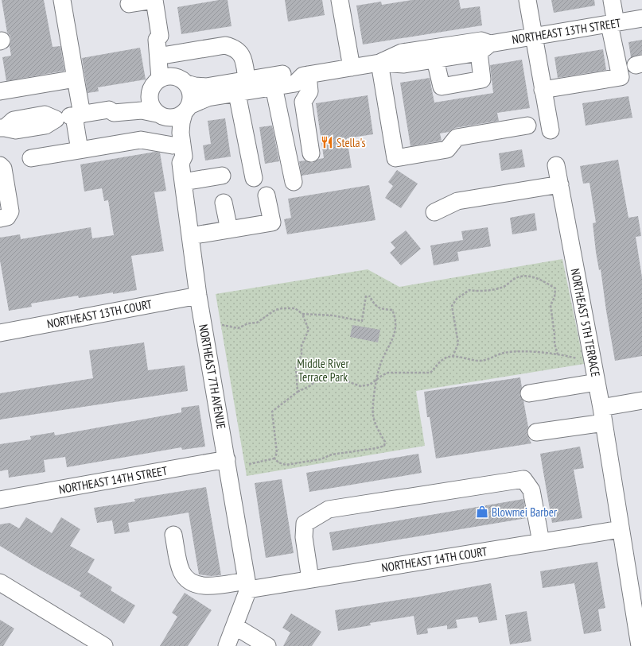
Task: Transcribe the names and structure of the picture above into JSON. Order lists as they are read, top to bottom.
{
  "streets": {
    "street": [
      "NORTHEAST 13TH STREET",
      "NORTHEAST 13TH COURT",
      "NORTHEAST 5TH TERRACE",
      "NORTHEAST 7TH AVENUE",
      "NORTHEAST 14TH STREET",
      "NORTHEAST 14TH COURT"
    ]
  },
  "crossings": [
    ["NORTHEAST 13TH STREET", "NORTHEAST 7TH AVENUE"],
    ["NORTHEAST 13TH COURT", "NORTHEAST 7TH AVENUE"],
    ["NORTHEAST 5TH TERRACE", "NORTHEAST 14TH COURT"],
    ["NORTHEAST 7TH AVENUE", "NORTHEAST 14TH STREET"],
    ["NORTHEAST 7TH AVENUE", "NORTHEAST 14TH COURT"]
  ],
  "parks": ["Middle River Terrace Park"],
  "places": {
    "restaurant": ["Stella's"],
    "shop": ["Blowmei Barber"]
  }
}
